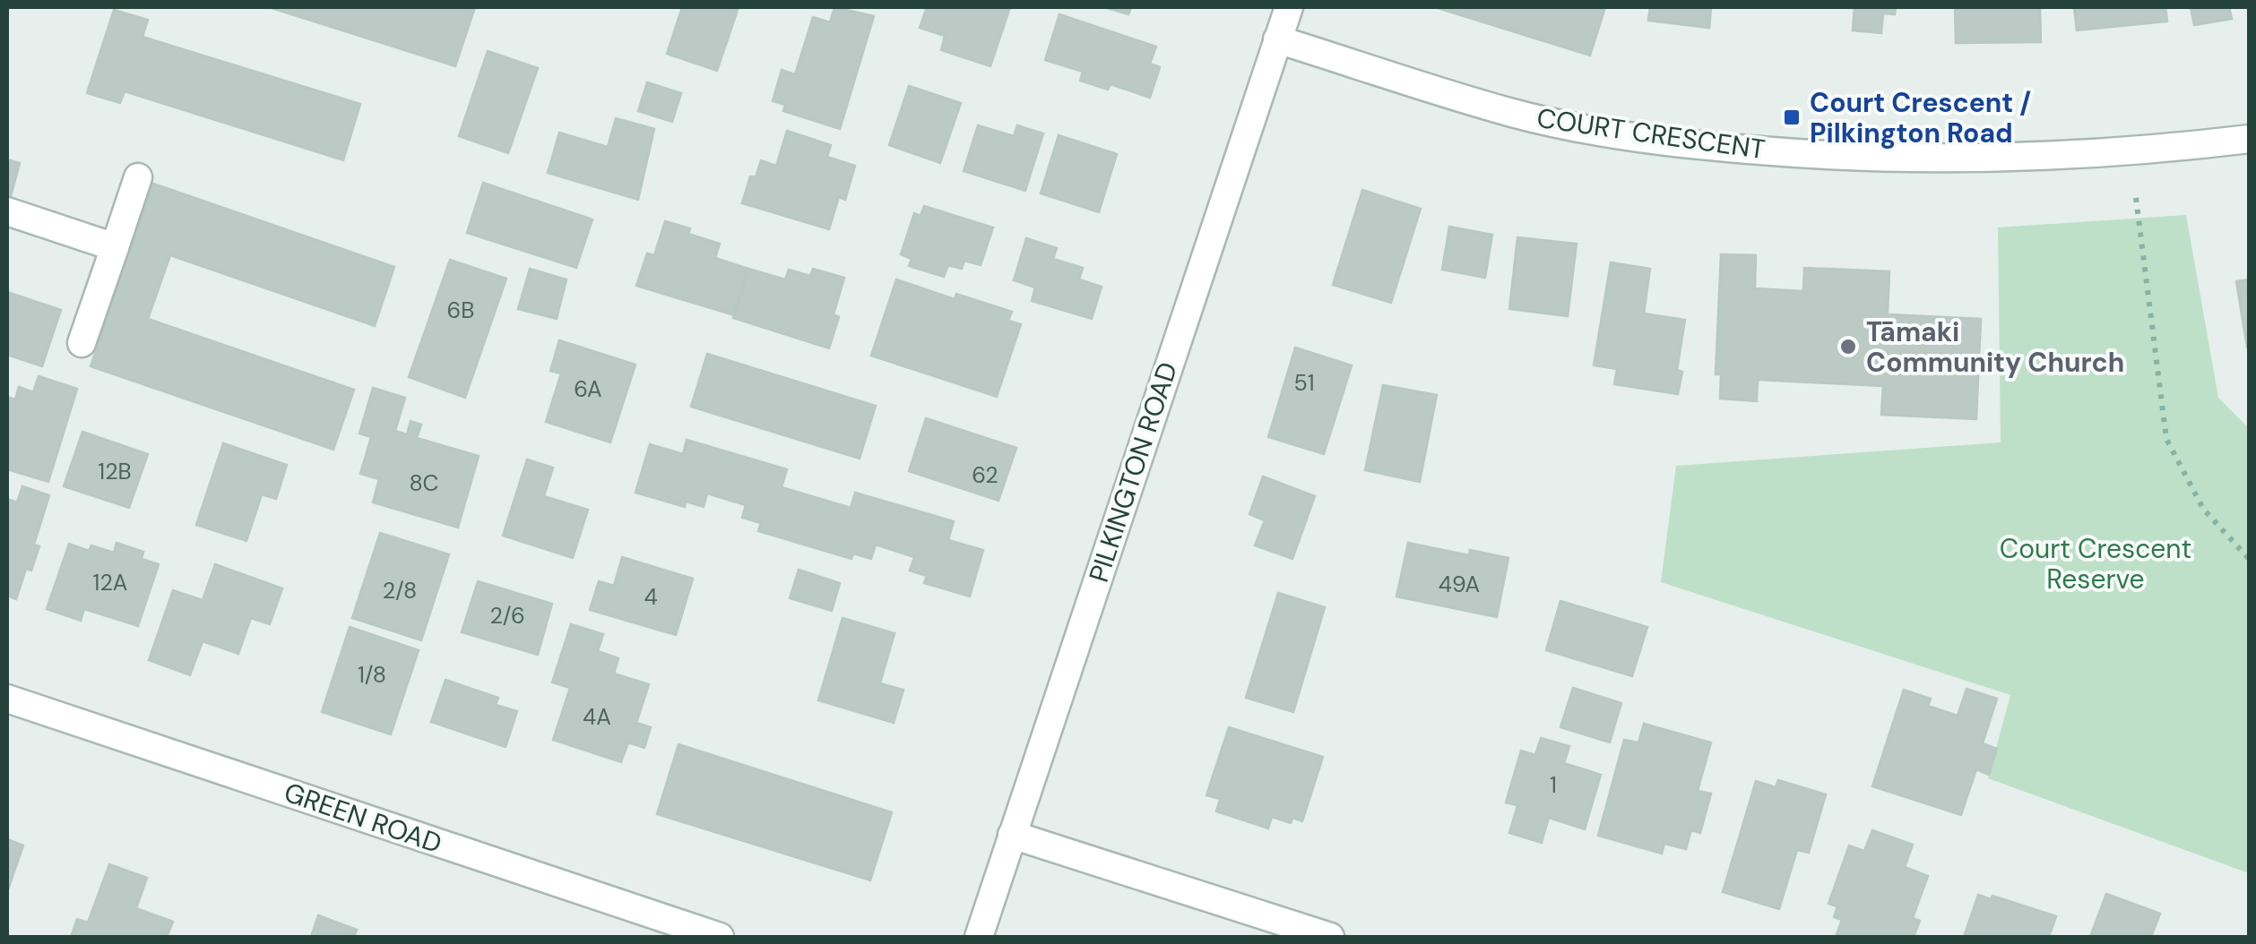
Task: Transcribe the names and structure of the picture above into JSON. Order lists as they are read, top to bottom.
{
  "streets": {
    "street": ["COURT CRESCENT", "PILKINGTON ROAD", "GREEN ROAD"]
  },
  "crossings": [
    ["COURT CRESCENT", "PILKINGTON ROAD"]
  ],
  "parks": ["Court Crescent Reserve"],
  "places": {
    "transit": ["Court Crescent / Pilkington Road"],
    "other": ["Tāmaki Community Church"]
  },
  "house_numbers": [
    "6B",
    "51",
    "6A",
    "12B",
    "62",
    "8C",
    "12A",
    "49A",
    "2/8",
    "4",
    "2/6",
    "1/8",
    "4A",
    "1"
  ]
}
